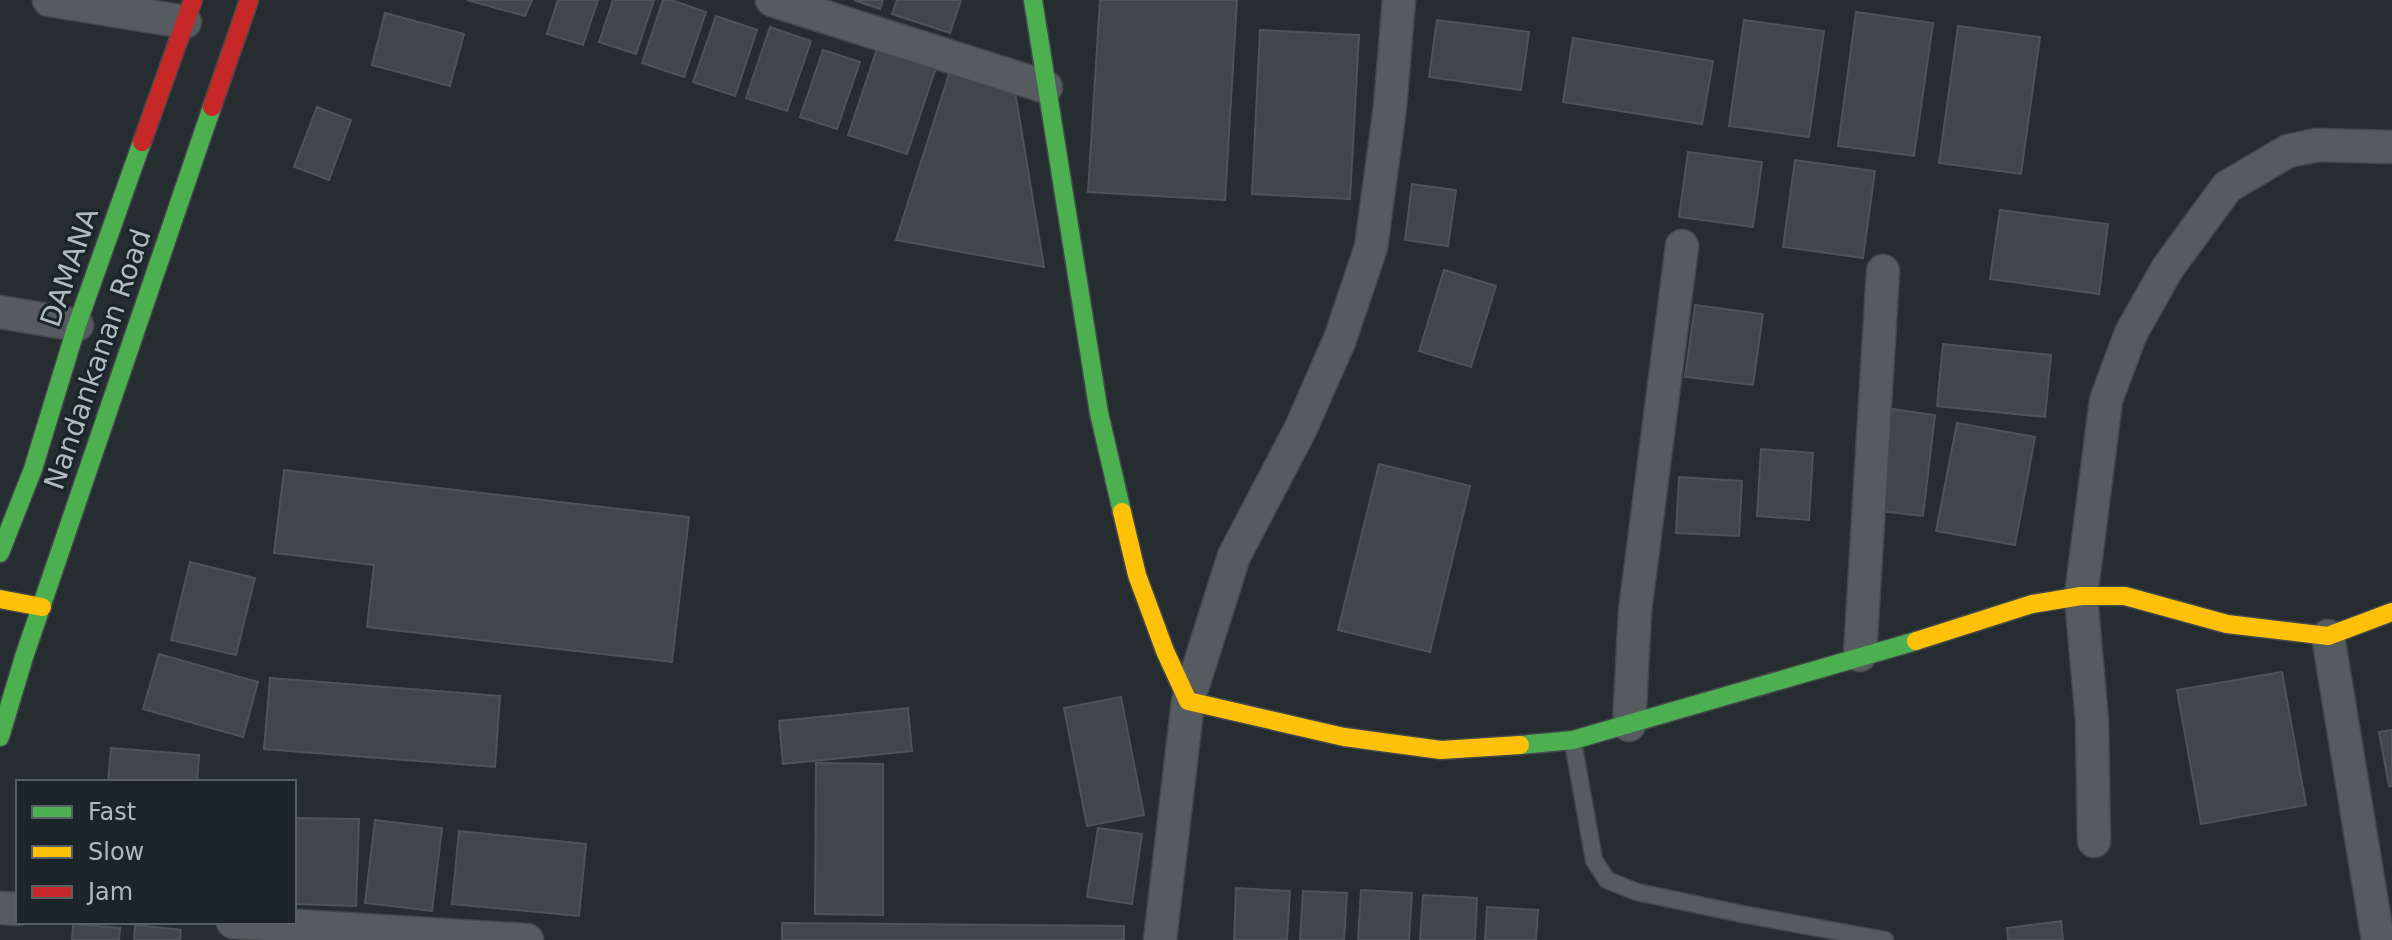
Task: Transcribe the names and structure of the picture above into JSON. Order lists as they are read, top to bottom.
{
  "streets": {
    "street": ["DAMANA", "Nandankanan Road"]
  },
  "legend": ["Fast", "Slow", "Jam"]
}
